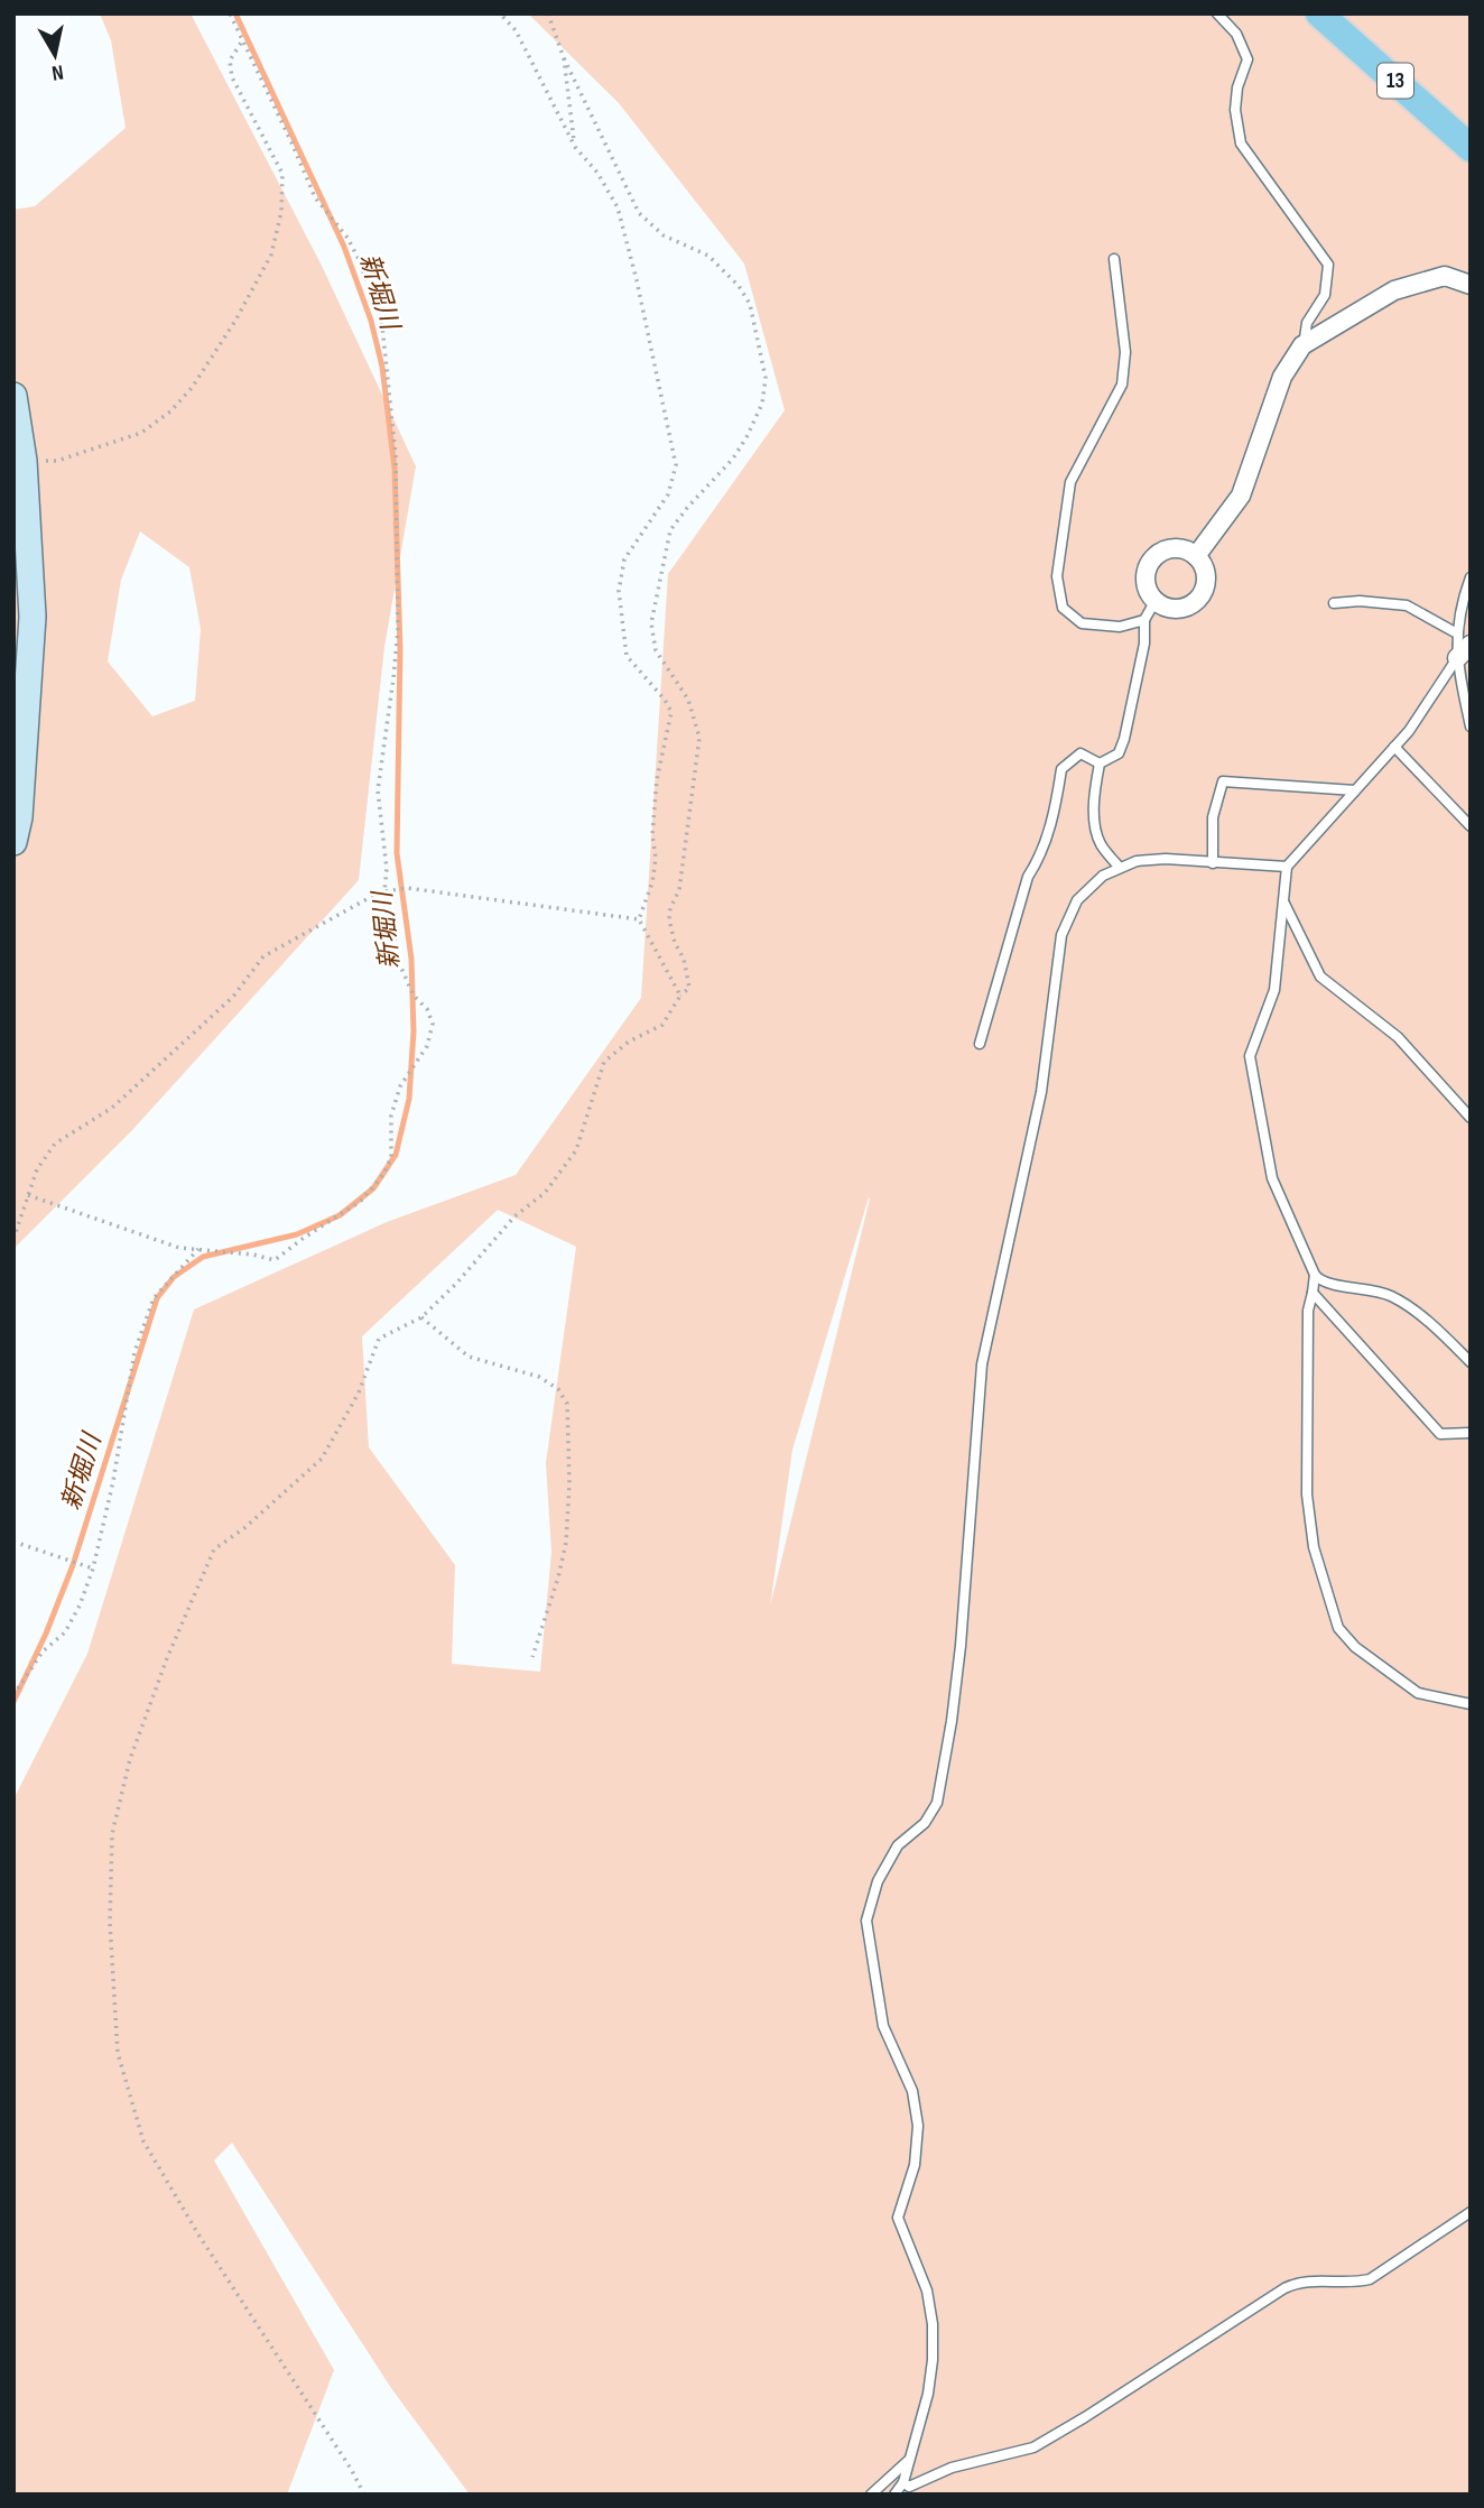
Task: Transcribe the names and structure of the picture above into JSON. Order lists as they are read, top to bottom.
{
  "streets": {
    "main road": ["13"]
  },
  "water": ["新堀川"],
  "north": "bottom"
}
